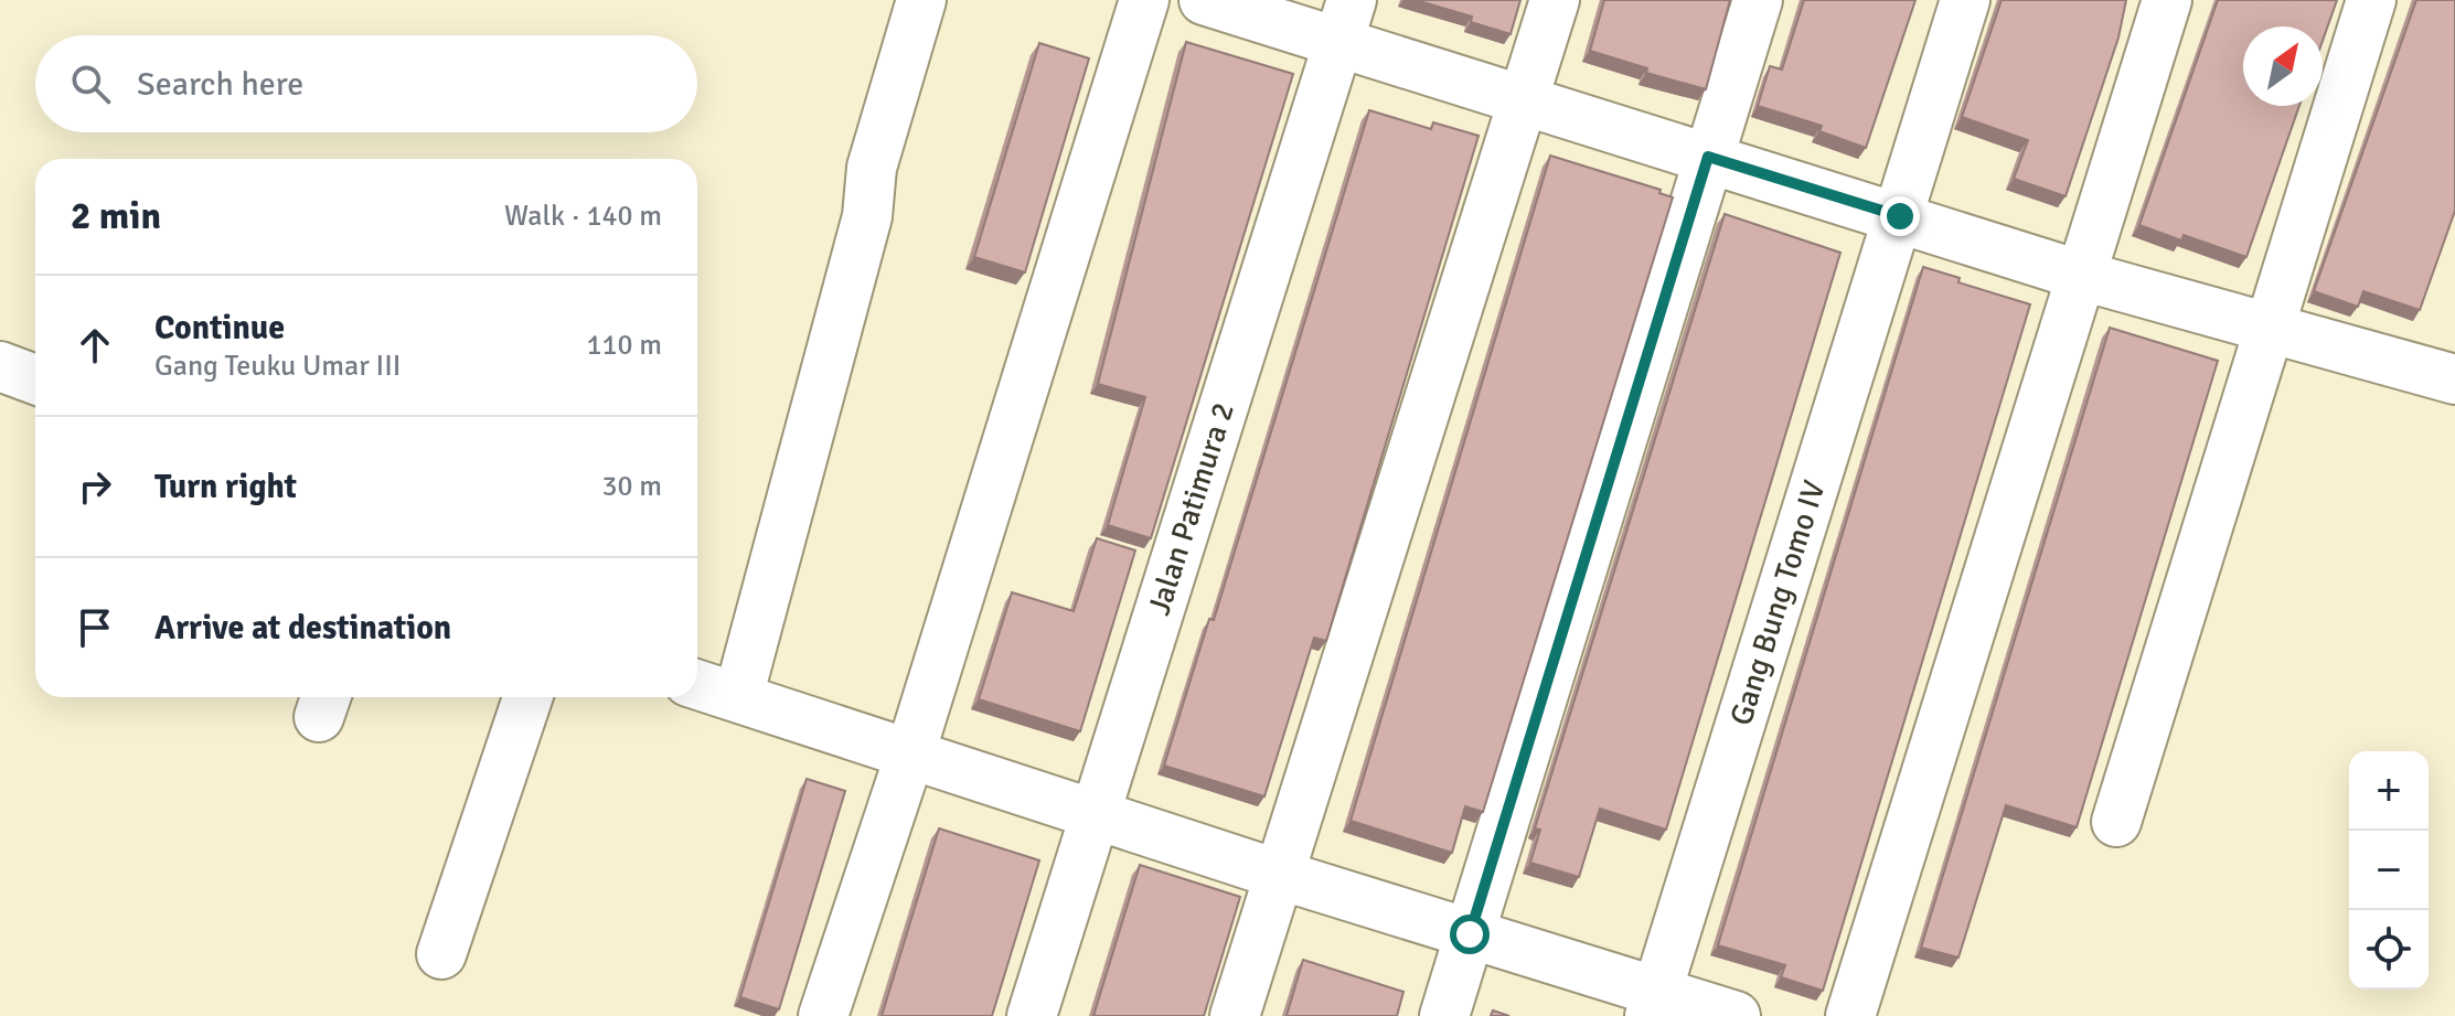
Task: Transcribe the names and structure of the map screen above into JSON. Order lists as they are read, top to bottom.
{
  "streets": {
    "street": ["Jalan Patimura 2", "Gang Bung Tomo IV"]
  },
  "north": "top right",
  "page": {
    "search": "Search here",
    "heading": ["2 min", "Walk · 140 m"],
    "list": [
      ["Continue", "Gang Teuku Umar III", "110 m"],
      ["Turn right", "30 m"],
      "Arrive at destination"
    ],
    "map_buttons": ["+", "−"]
  }
}
